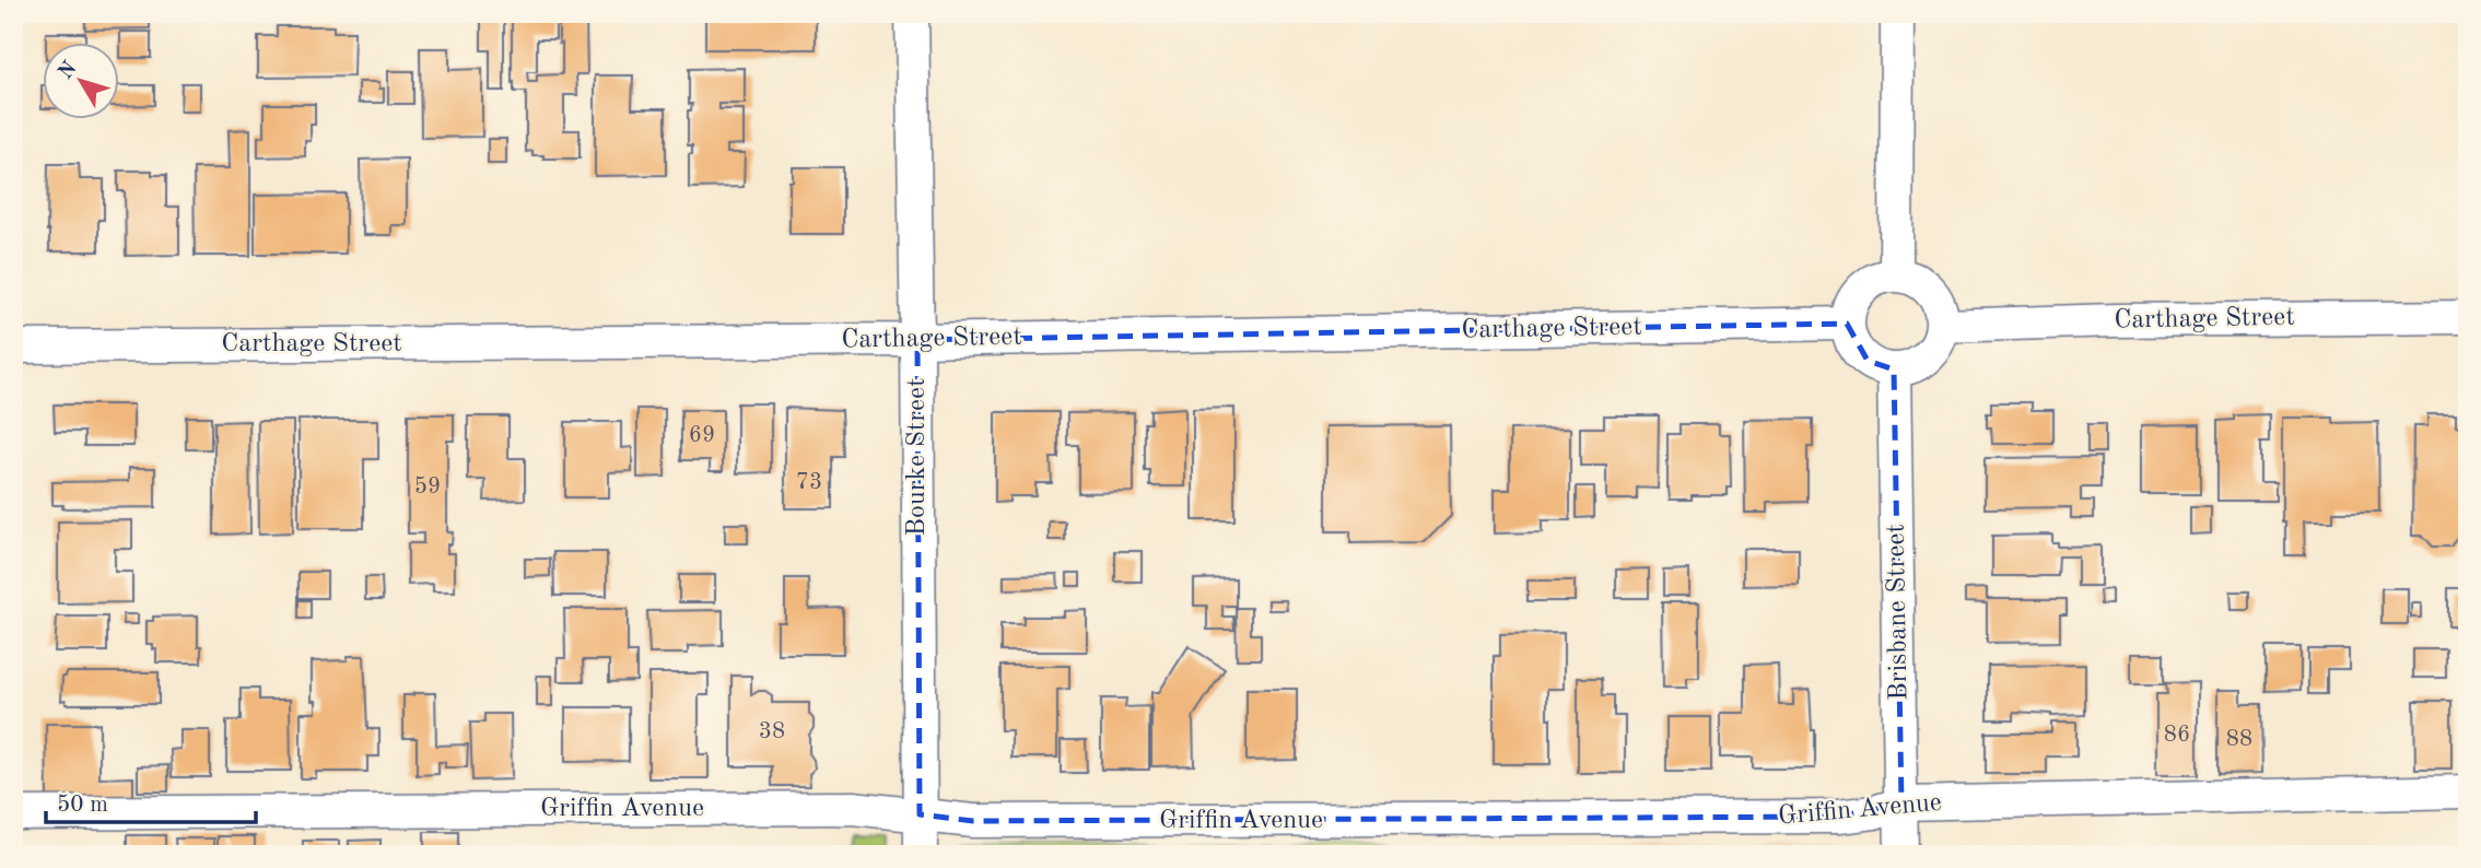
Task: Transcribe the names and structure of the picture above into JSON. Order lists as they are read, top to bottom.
{
  "streets": {
    "street": [
      "Carthage Street",
      "Bourke Street",
      "Brisbane Street",
      "Griffin Avenue"
    ]
  },
  "crossings": [
    ["Carthage Street", "Bourke Street"],
    ["Carthage Street", "Brisbane Street"],
    ["Bourke Street", "Griffin Avenue"],
    ["Brisbane Street", "Griffin Avenue"]
  ],
  "house_numbers": [
    "69",
    "73",
    "59",
    "38",
    "86",
    "88"
  ],
  "scale_bar": "50 m",
  "north": "top left"
}
